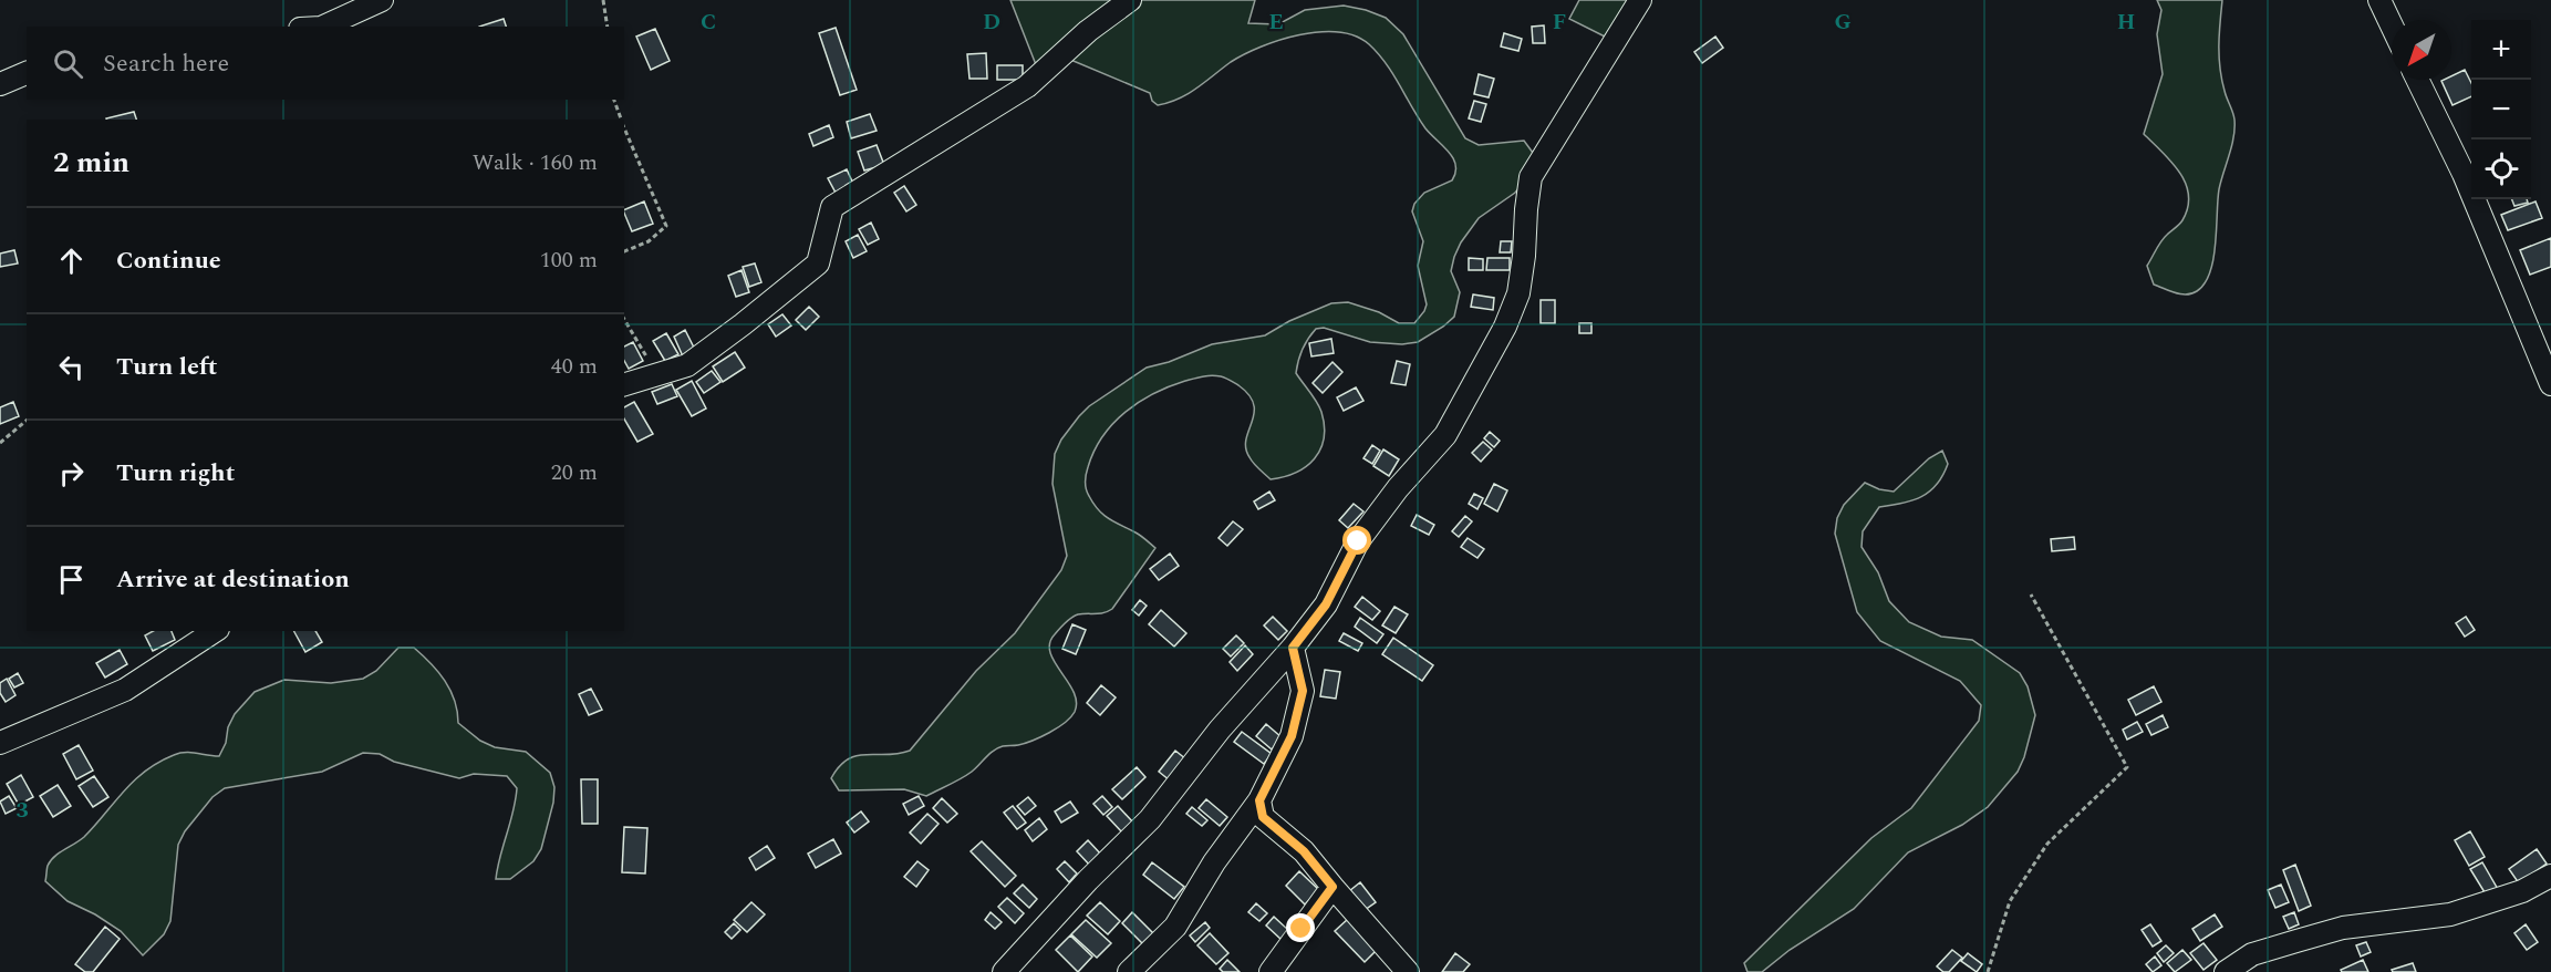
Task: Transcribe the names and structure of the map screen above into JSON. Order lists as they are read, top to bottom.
{
  "north": "bottom left",
  "page": {
    "map_buttons": ["+", "−"],
    "search": "Search here",
    "heading": ["2 min", "Walk · 160 m"],
    "list": [
      ["Continue", "100 m"],
      ["Turn left", "40 m"],
      ["Turn right", "20 m"],
      "Arrive at destination"
    ]
  },
  "grid": {
    "columns": [
      "C",
      "D",
      "E",
      "F",
      "G",
      "H"
    ],
    "rows": ["3"]
  }
}
